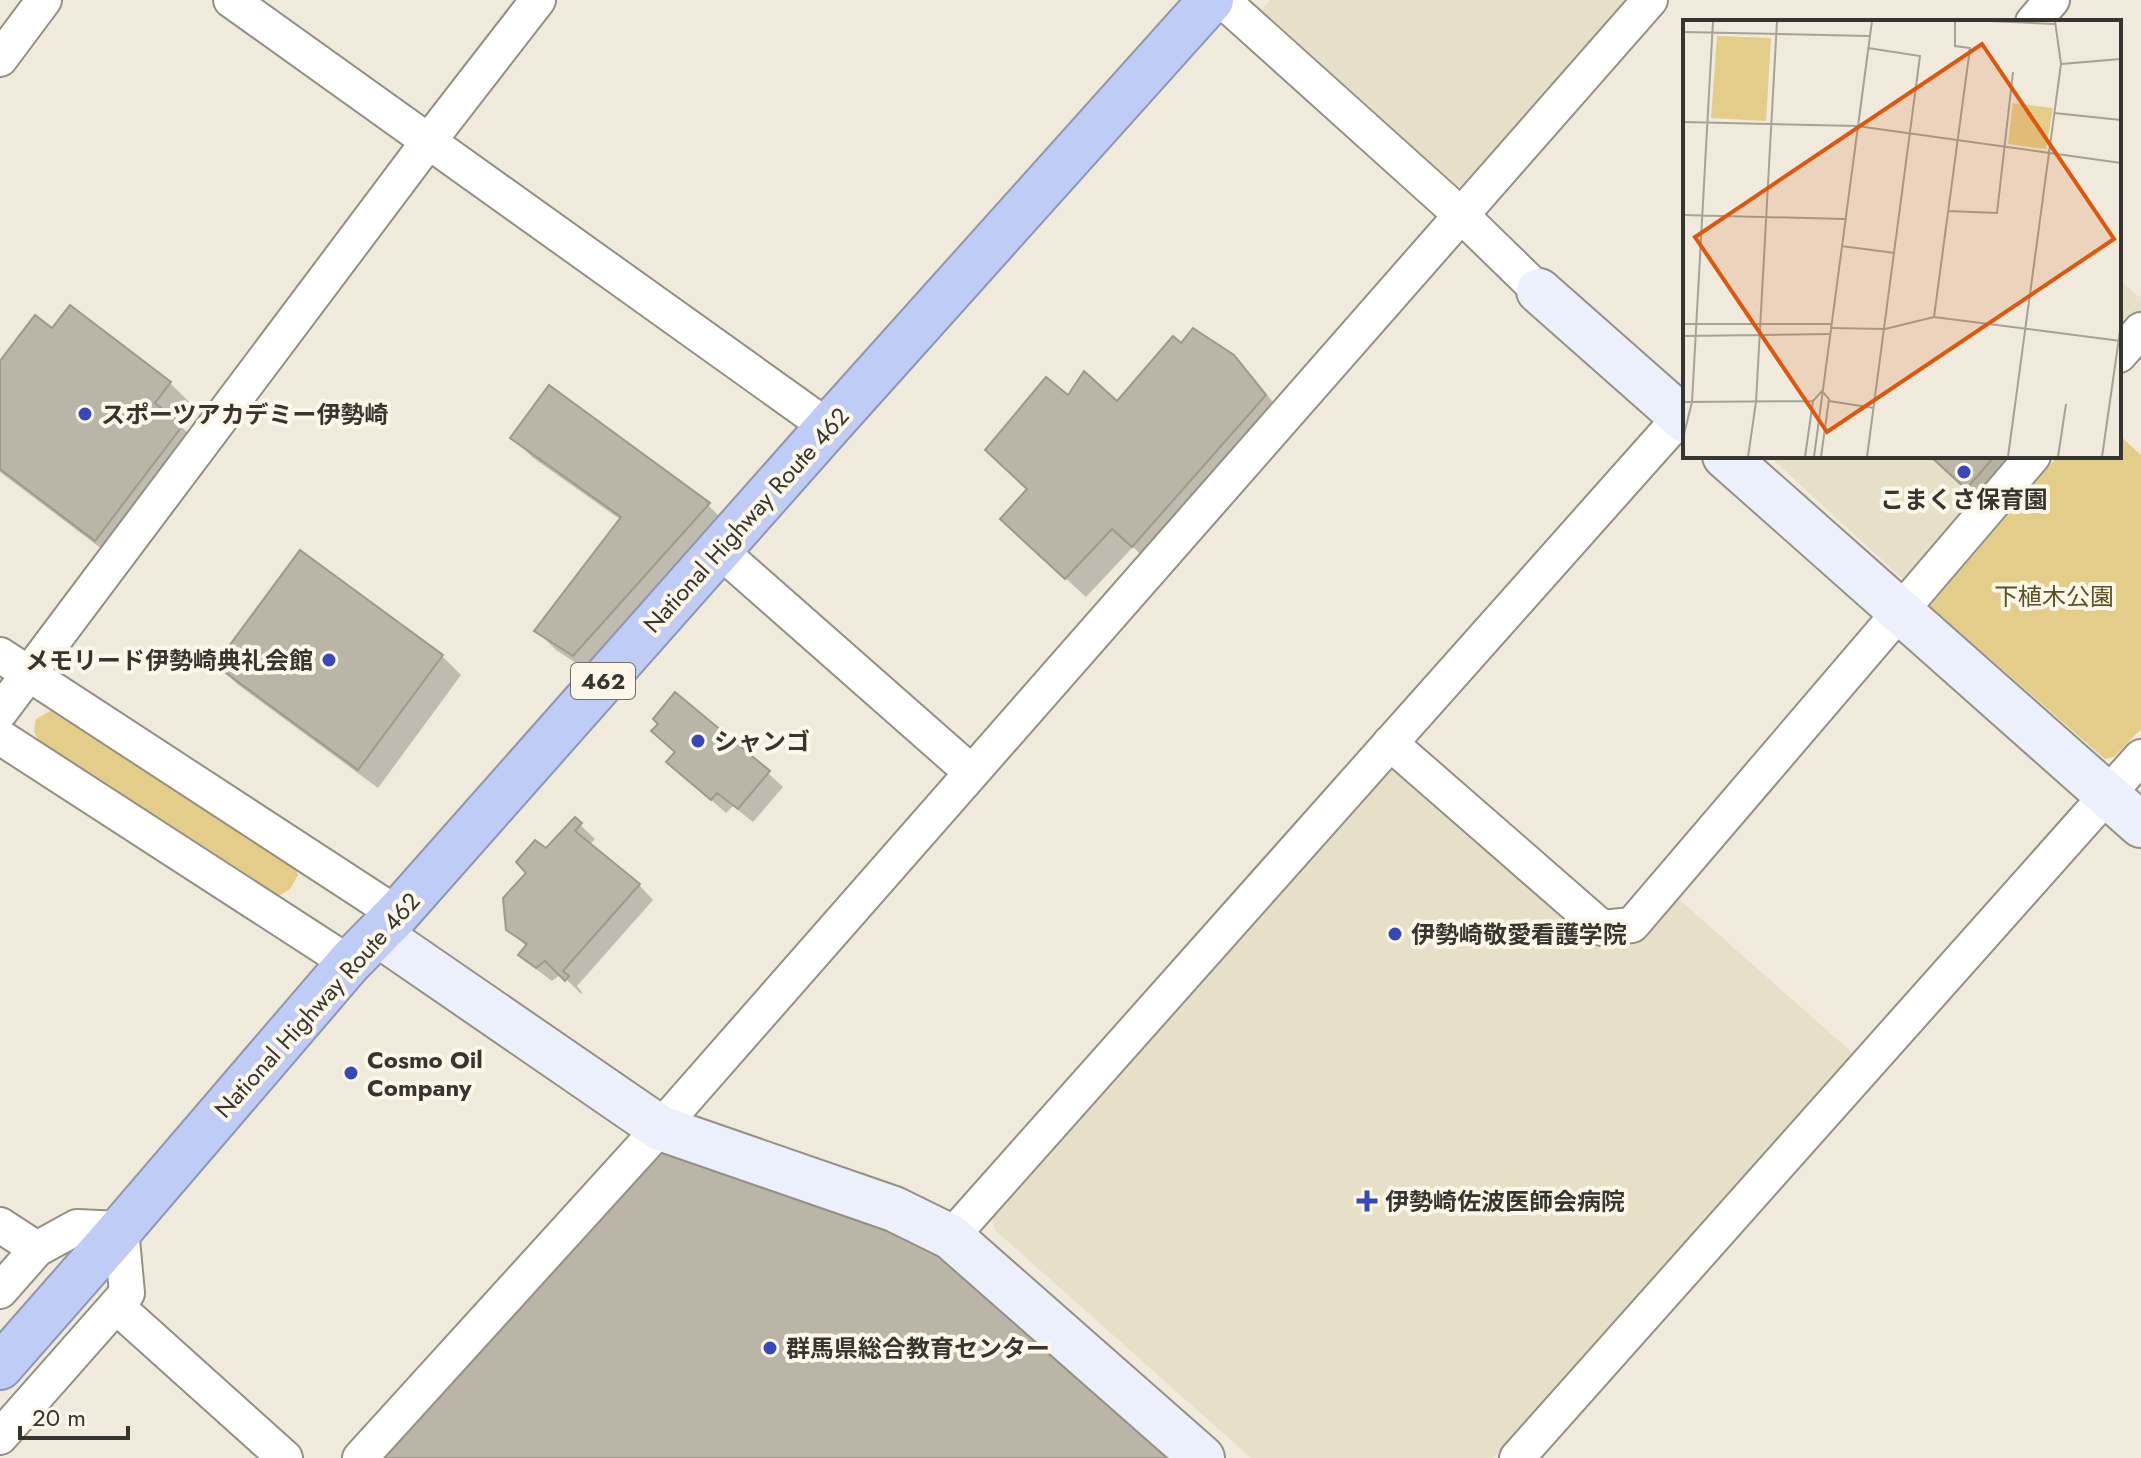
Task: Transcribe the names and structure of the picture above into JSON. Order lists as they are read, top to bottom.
{
  "streets": {
    "highway": ["National Highway Route 462", "462"]
  },
  "parks": ["下植木公園"],
  "places": {
    "other": [
      "スポーツアカデミー伊勢崎",
      "こまくさ保育園",
      "メモリード伊勢崎典礼会館",
      "シャンゴ",
      "伊勢崎敬愛看護学院",
      "Cosmo Oil Company",
      "群馬県総合教育センター"
    ],
    "health": ["伊勢崎佐波医師会病院"]
  },
  "scale_bar": "20 m"
}
